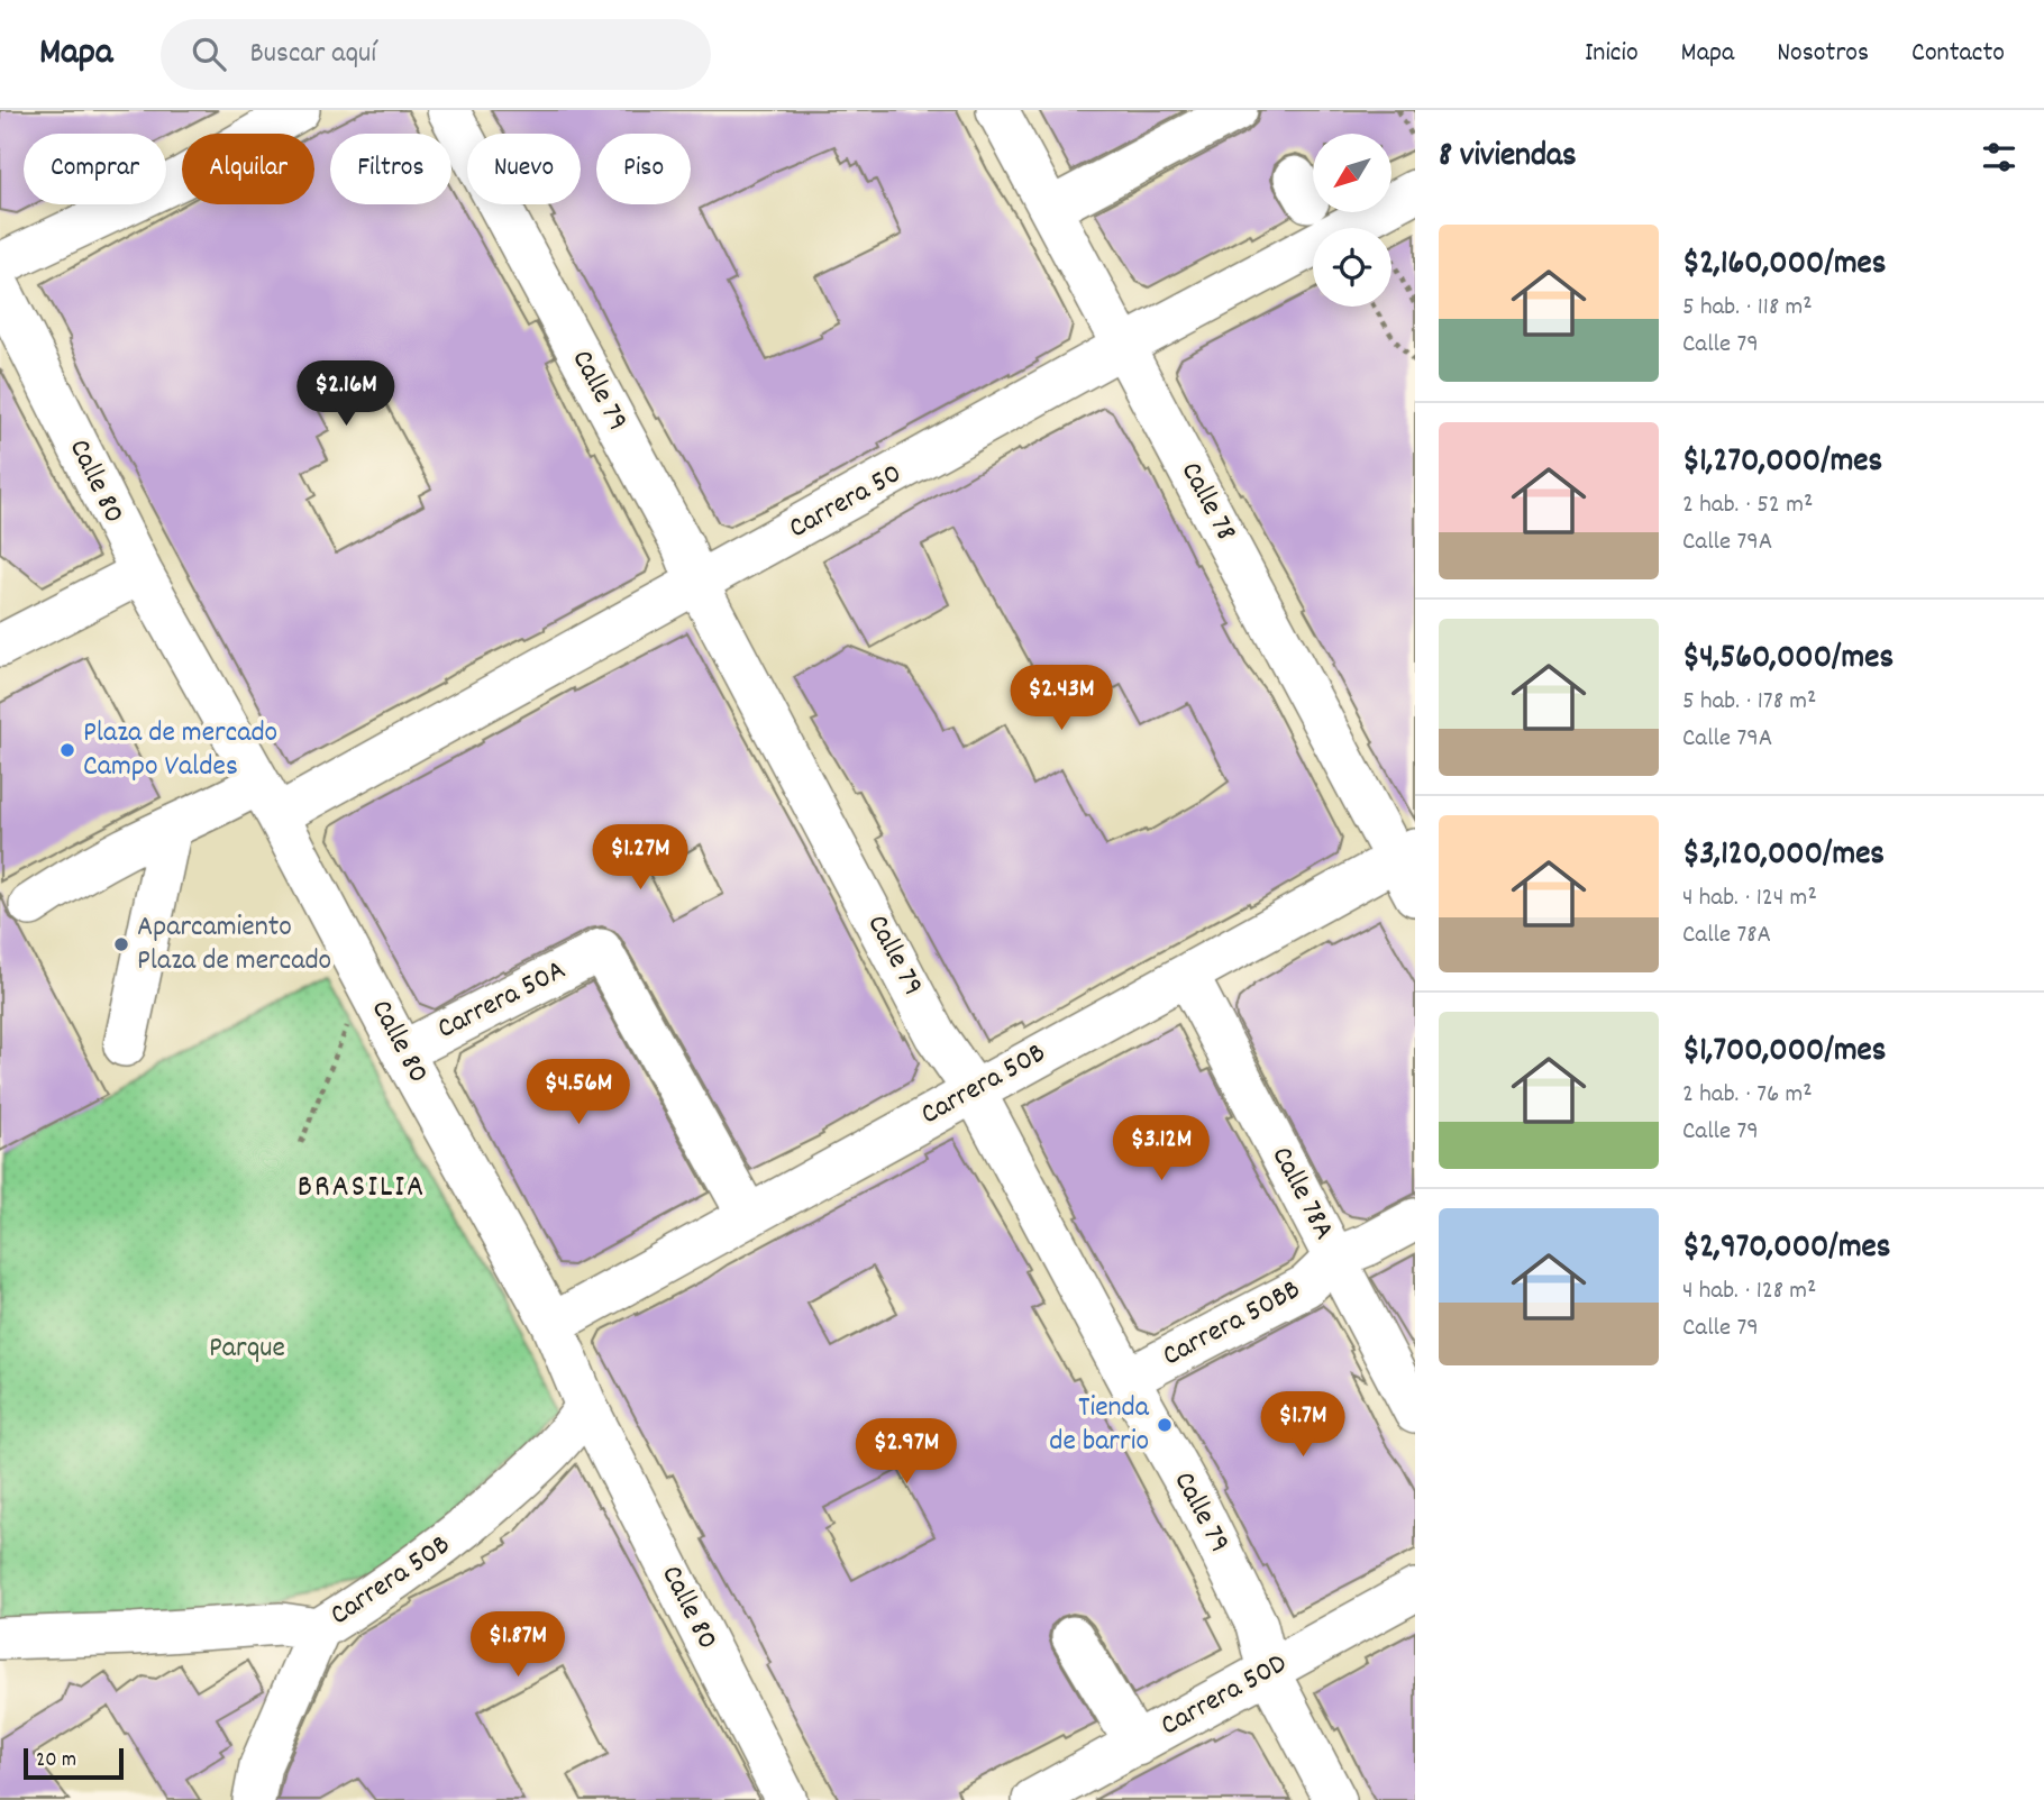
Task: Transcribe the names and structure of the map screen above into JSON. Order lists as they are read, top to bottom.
{
  "streets": {
    "street": [
      "Calle 79",
      "Calle 80",
      "Carrera 50",
      "Calle 78",
      "Carrera 50A",
      "Carrera 50B",
      "Calle 78A",
      "Carrera 50BB",
      "Carrera 50D"
    ]
  },
  "crossings": [
    ["Calle 79", "Carrera 50"],
    ["Calle 79", "Carrera 50B"],
    ["Calle 79", "Carrera 50BB"],
    ["Calle 79", "Carrera 50D"],
    ["Calle 80", "Carrera 50"],
    ["Calle 80", "Carrera 50A"],
    ["Calle 80", "Carrera 50B"],
    ["Carrera 50", "Calle 78"],
    ["Calle 78", "Carrera 50B"],
    ["Carrera 50A", "Carrera 50B"],
    ["Carrera 50B", "Calle 78A"],
    ["Calle 78A", "Carrera 50BB"]
  ],
  "districts": ["BRASILIA"],
  "parks": ["Parque"],
  "places": ["Plaza de mercado Campo Valdes", "Aparcamiento Plaza de mercado", "Tienda de barrio"],
  "scale_bar": "20 m",
  "north": "bottom left",
  "page": {
    "header": "Mapa",
    "search": "Buscar aquí",
    "nav": [
      "Inicio",
      "Mapa",
      "Nosotros",
      "Contacto"
    ],
    "heading": "8 viviendas",
    "chip": [
      "Comprar",
      "Alquilar",
      "Filtros",
      "Nuevo",
      "Piso"
    ],
    "list": [
      {
        "name": "$2,160,000/mes",
        "note": "5 hab. · 118 m² · Calle 79"
      },
      {
        "name": "$1,270,000/mes",
        "note": "2 hab. · 52 m² · Calle 79A"
      },
      {
        "name": "$4,560,000/mes",
        "note": "5 hab. · 178 m² · Calle 79A"
      },
      {
        "name": "$3,120,000/mes",
        "note": "4 hab. · 124 m² · Calle 78A"
      },
      {
        "name": "$1,700,000/mes",
        "note": "2 hab. · 76 m² · Calle 79"
      },
      {
        "name": "$2,970,000/mes",
        "note": "4 hab. · 128 m² · Calle 79"
      }
    ],
    "price": [
      "$2.16M",
      "$2.43M",
      "$1.27M",
      "$4.56M",
      "$3.12M",
      "$1.7M",
      "$2.97M",
      "$1.87M"
    ],
    "scale": "20 m"
  }
}
